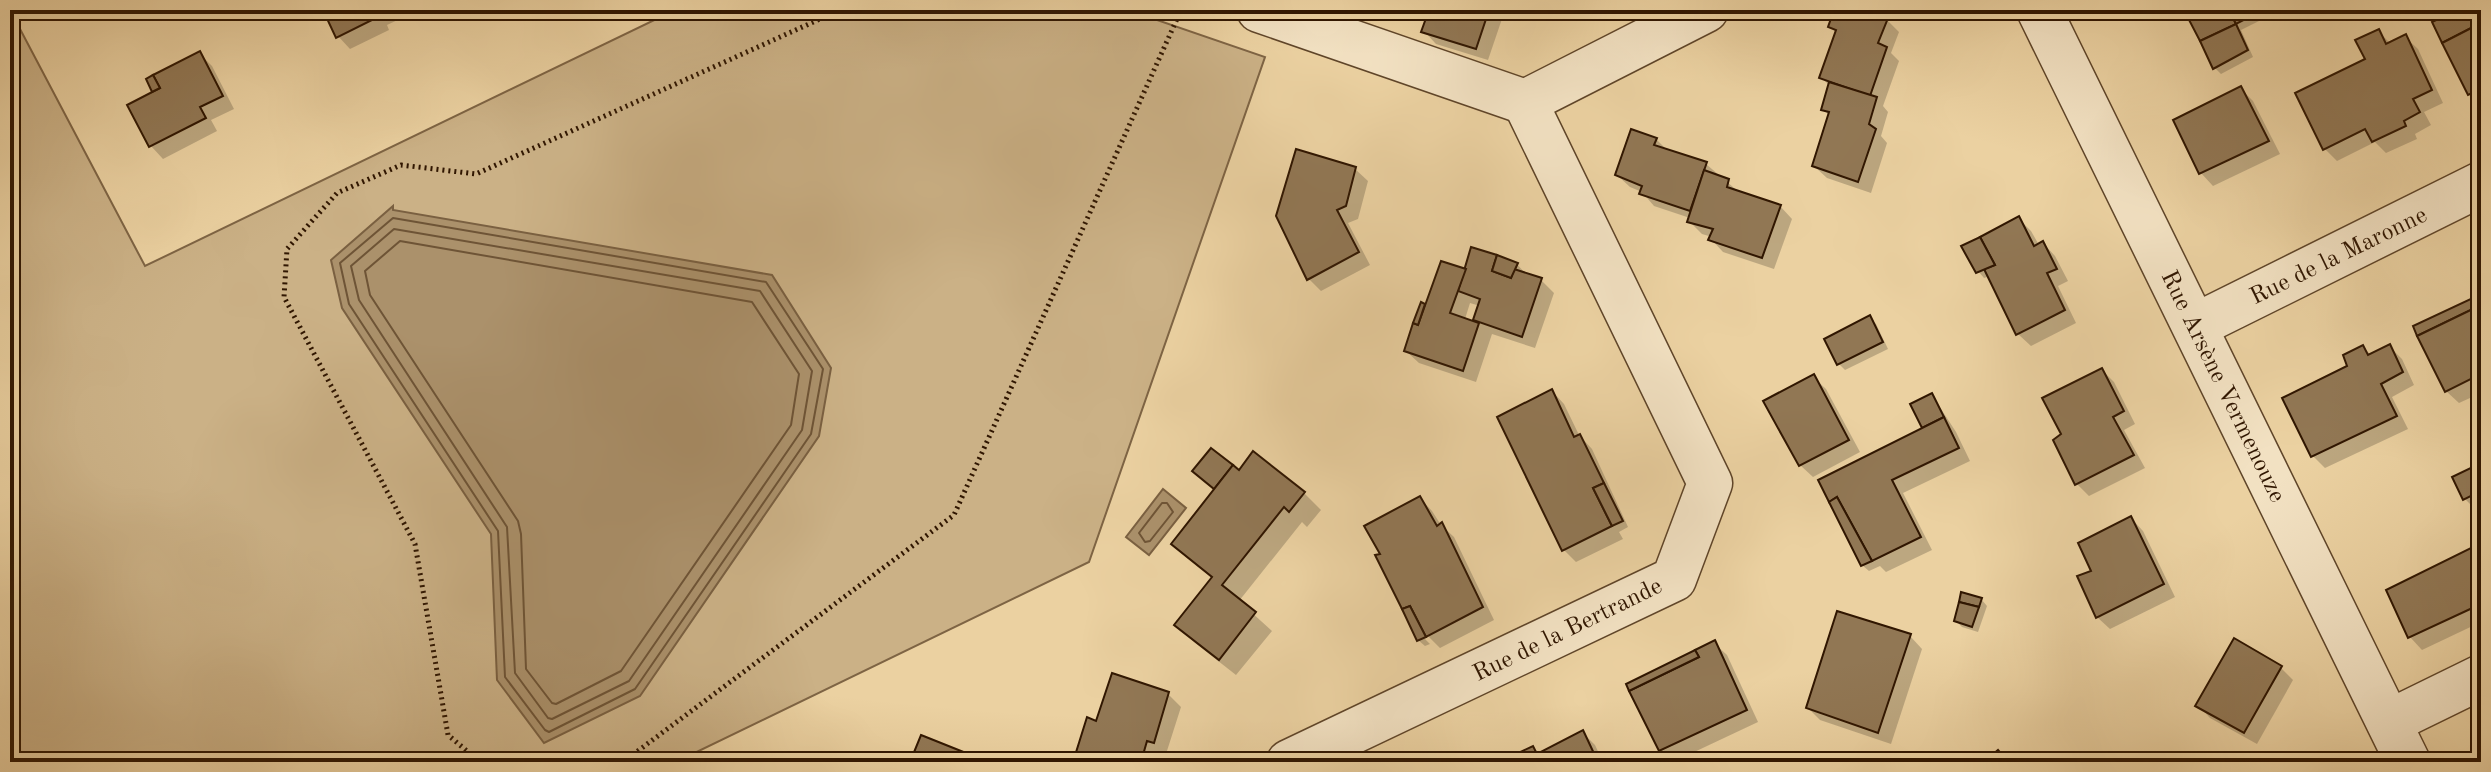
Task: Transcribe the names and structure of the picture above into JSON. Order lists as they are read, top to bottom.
{
  "streets": {
    "street": ["Rue de la Maronne", "Rue Arsène Vermenouze", "Rue de la Bertrande"]
  },
  "crossings": [
    ["Rue de la Maronne", "Rue Arsène Vermenouze"]
  ]
}
